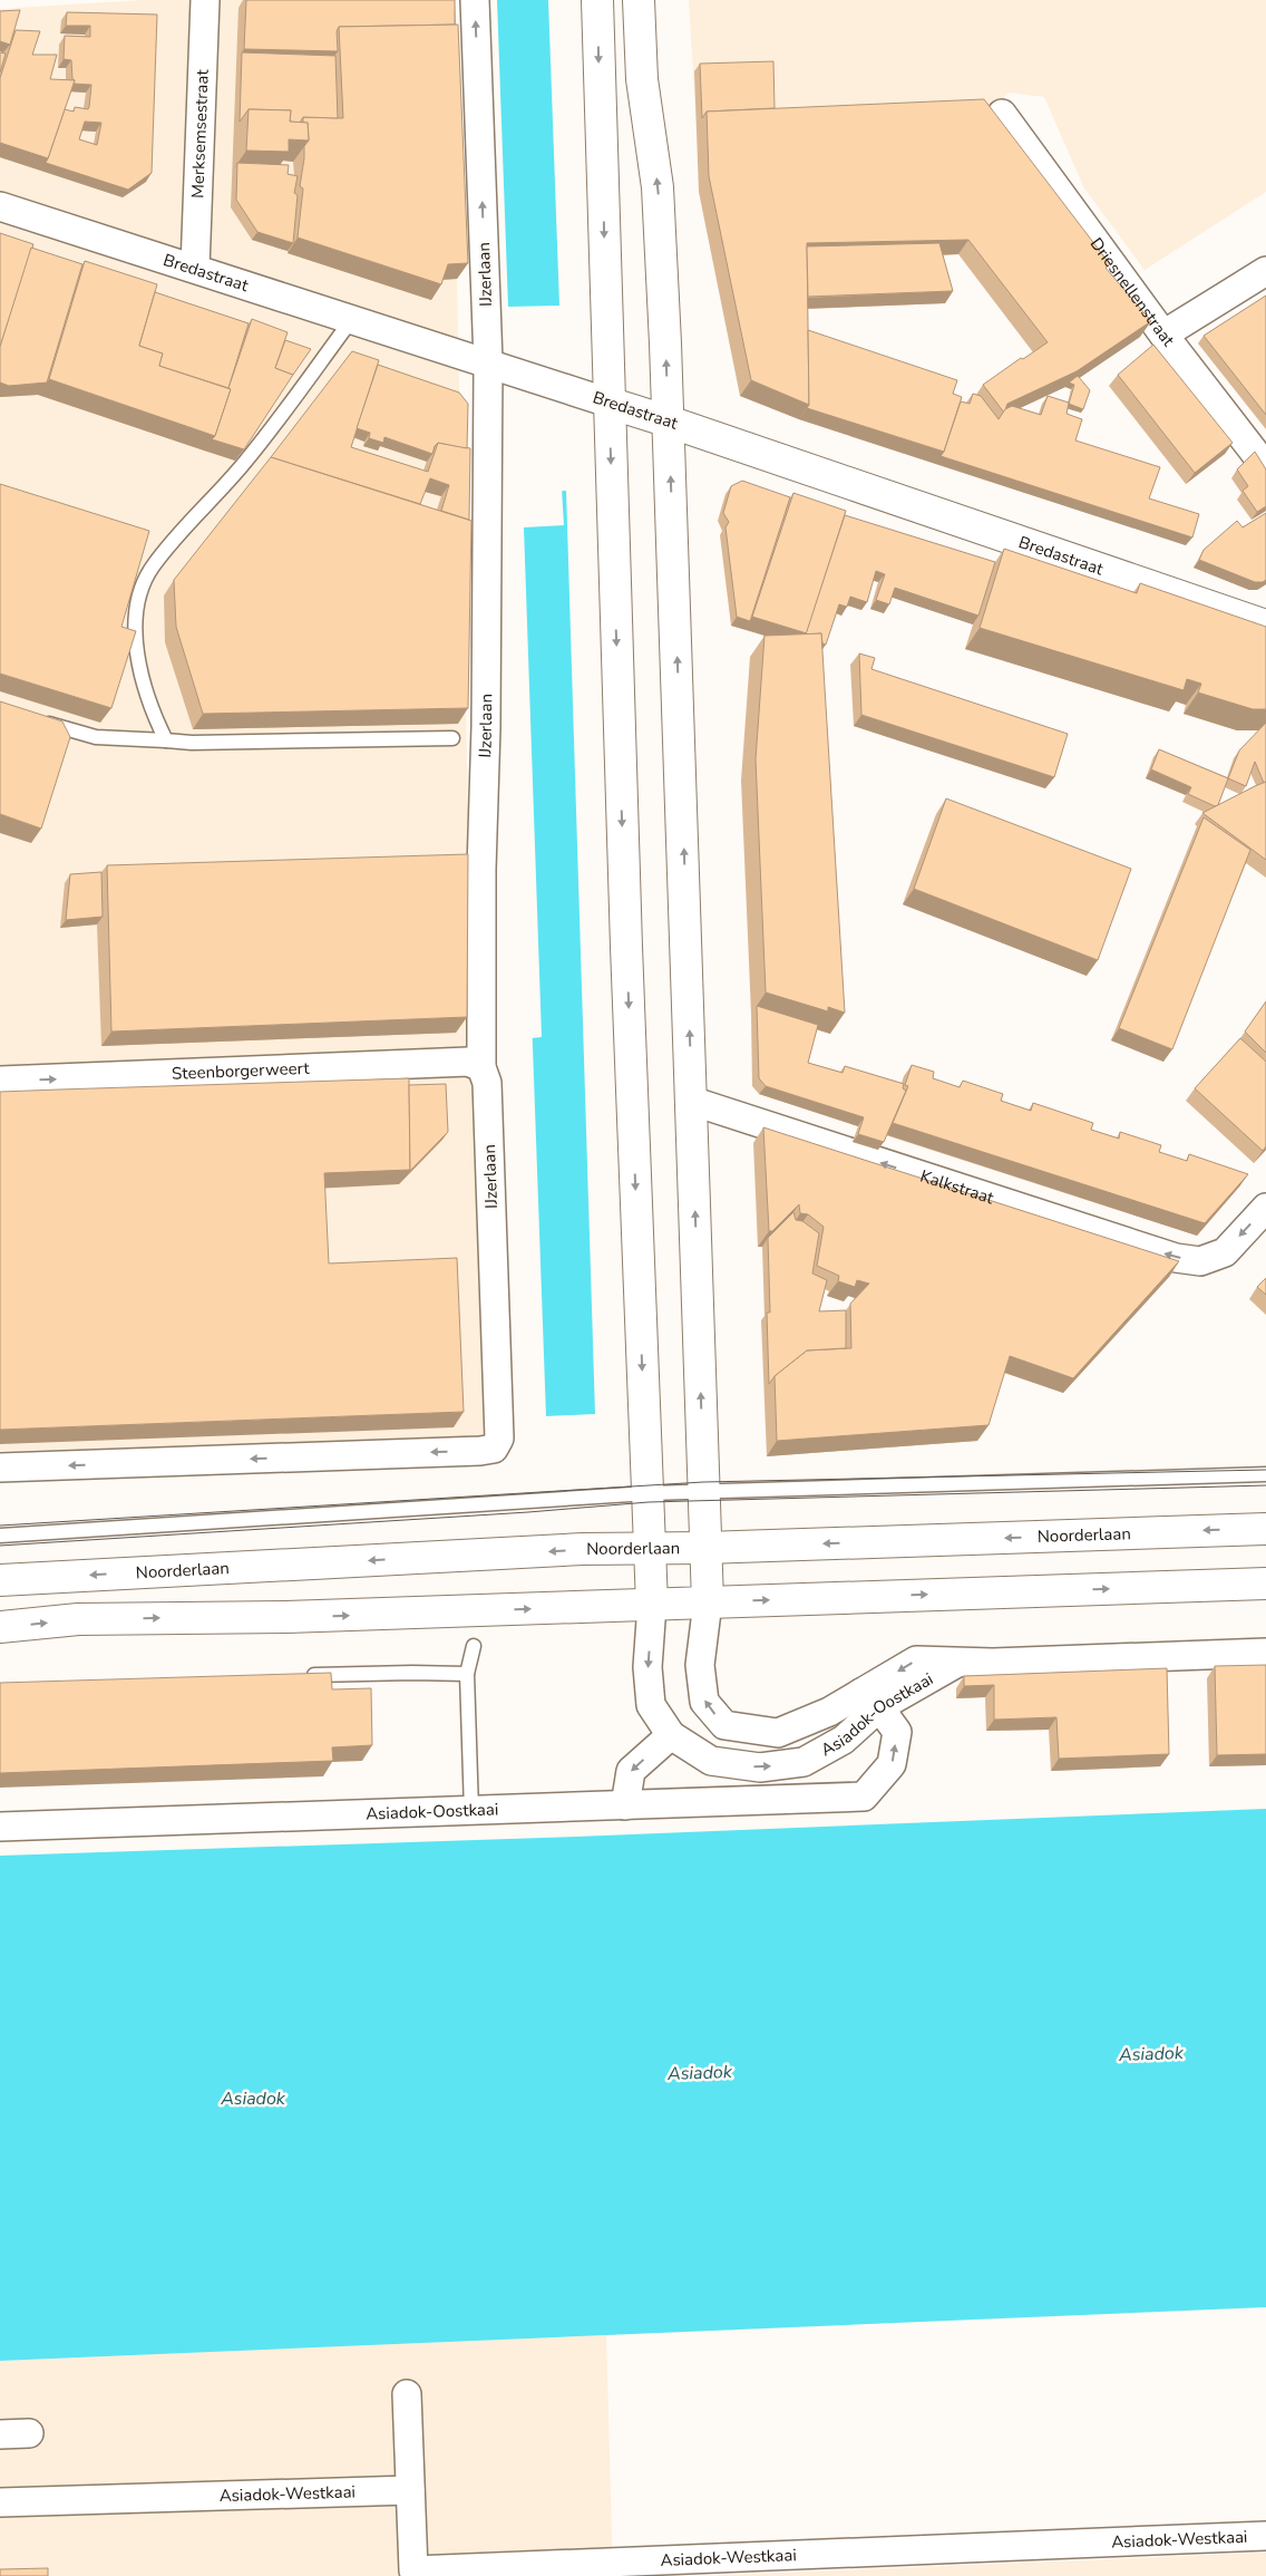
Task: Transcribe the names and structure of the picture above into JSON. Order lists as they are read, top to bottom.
{
  "streets": {
    "main road": ["Bredastraat", "Noorderlaan"],
    "street": [
      "Merksemsestraat",
      "IJzerlaan",
      "Driesnellenstraat",
      "Steenborgerweert",
      "Kalkstraat",
      "Asiadok-Oostkaai",
      "Asiadok-Westkaai"
    ]
  },
  "crossings": [
    ["Merksemsestraat", "Bredastraat"],
    ["Bredastraat", "IJzerlaan"],
    ["IJzerlaan", "Steenborgerweert"]
  ],
  "one_way": ["Steenborgerweert", "Kalkstraat"],
  "water": ["Asiadok"]
}
